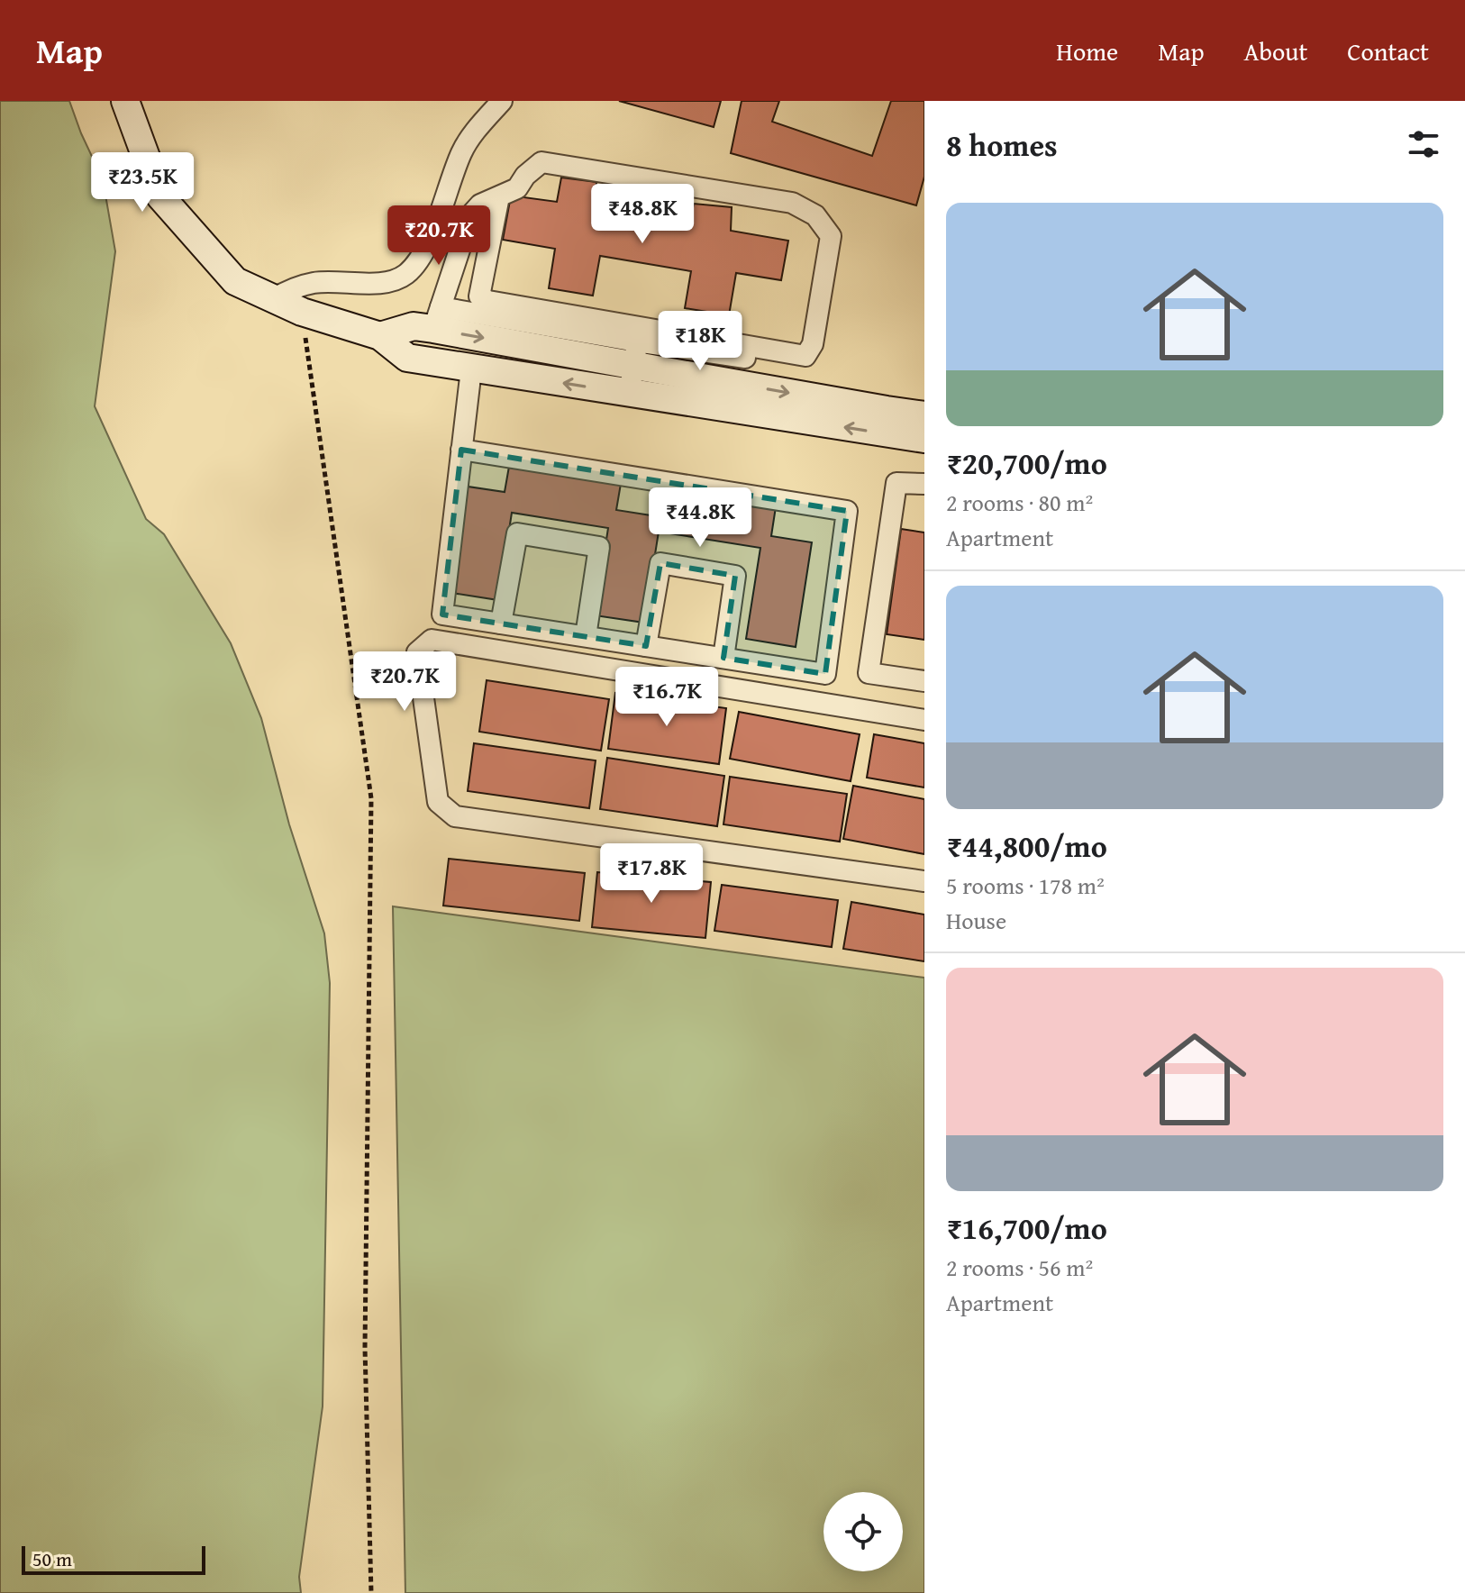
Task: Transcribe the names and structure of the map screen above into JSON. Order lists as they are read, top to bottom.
{
  "scale_bar": "50 m",
  "page": {
    "header": "Map",
    "nav": [
      "Home",
      "Map",
      "About",
      "Contact"
    ],
    "heading": "8 homes",
    "price": [
      "₹23.5K",
      "₹48.8K",
      "₹20.7K",
      "₹18K",
      "₹44.8K",
      "₹20.7K",
      "₹16.7K",
      "₹17.8K"
    ],
    "list": [
      {
        "name": "₹20,700/mo",
        "note": "2 rooms · 80 m² · Apartment"
      },
      {
        "name": "₹44,800/mo",
        "note": "5 rooms · 178 m² · House"
      },
      {
        "name": "₹16,700/mo",
        "note": "2 rooms · 56 m² · Apartment"
      }
    ],
    "scale": "50 m"
  }
}
